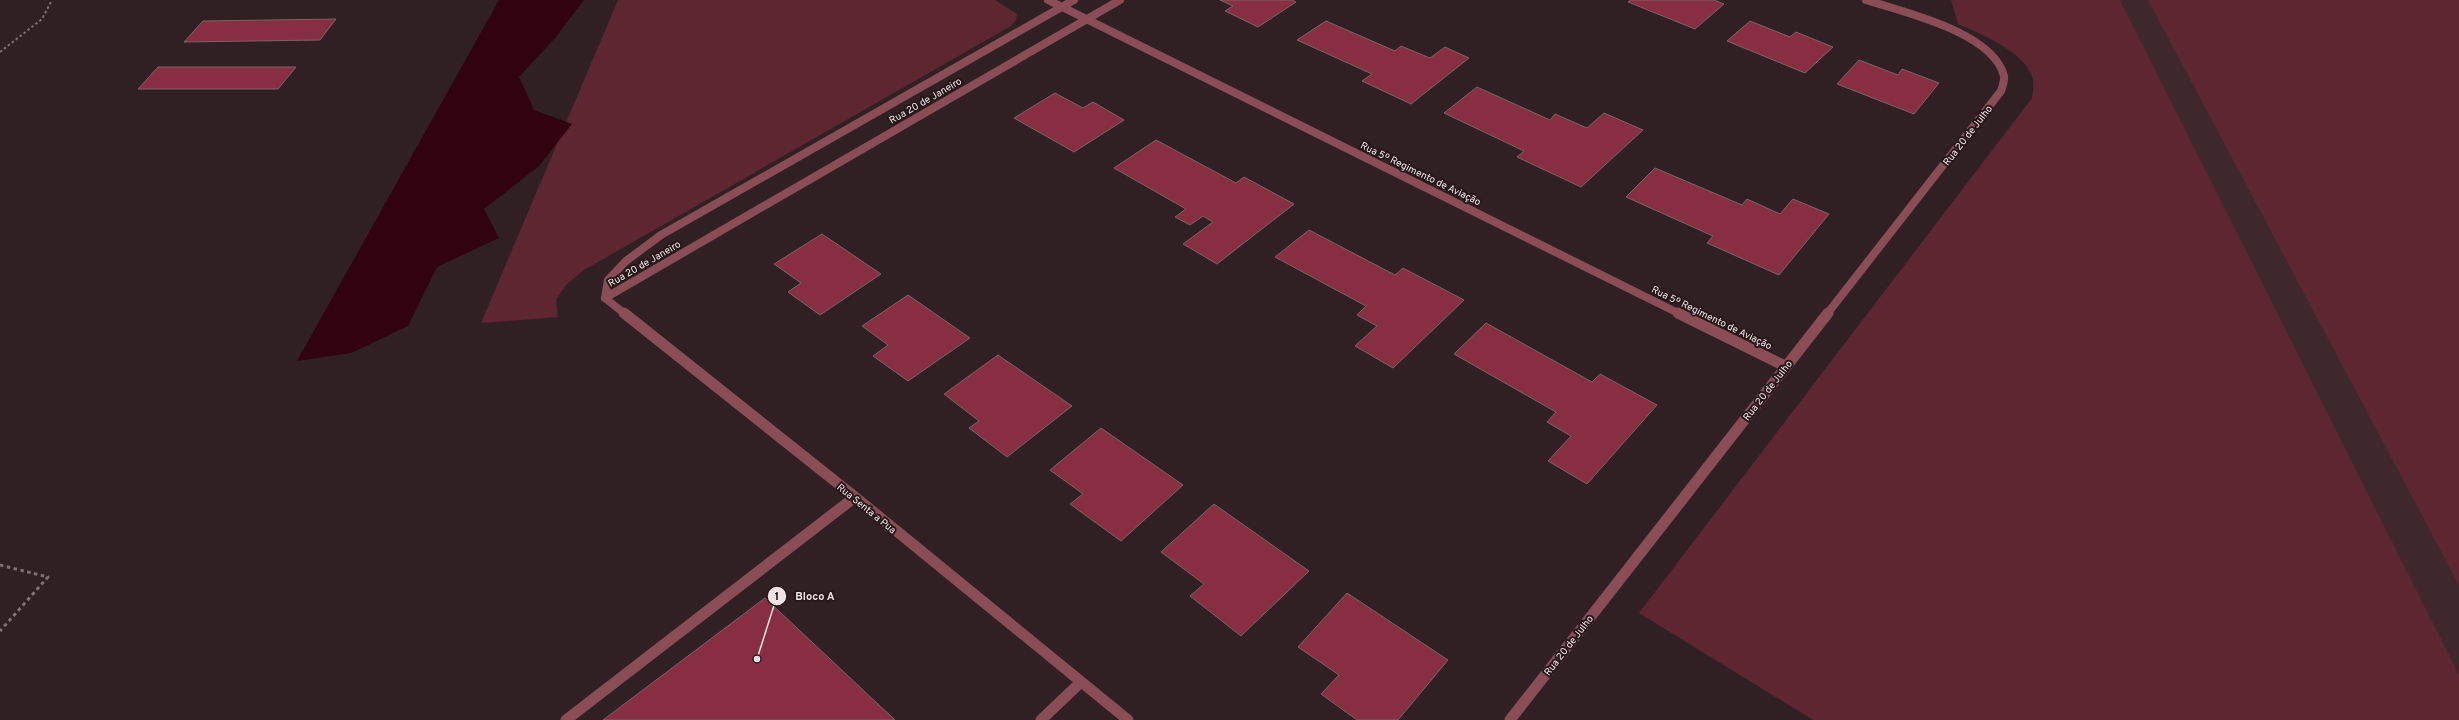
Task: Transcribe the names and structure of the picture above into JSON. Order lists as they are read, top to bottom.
{
  "streets": {
    "street": [
      "Rua 20 de Janeiro",
      "Rua 20 de Julho",
      "Rua 5º Regimento de Aviação",
      "Rua Senta a Pua"
    ]
  },
  "crossings": [
    ["Rua 20 de Janeiro", "Rua 5º Regimento de Aviação"],
    ["Rua 20 de Janeiro", "Rua Senta a Pua"],
    ["Rua 20 de Julho", "Rua 5º Regimento de Aviação"]
  ],
  "places": ["Bloco A"]
}
